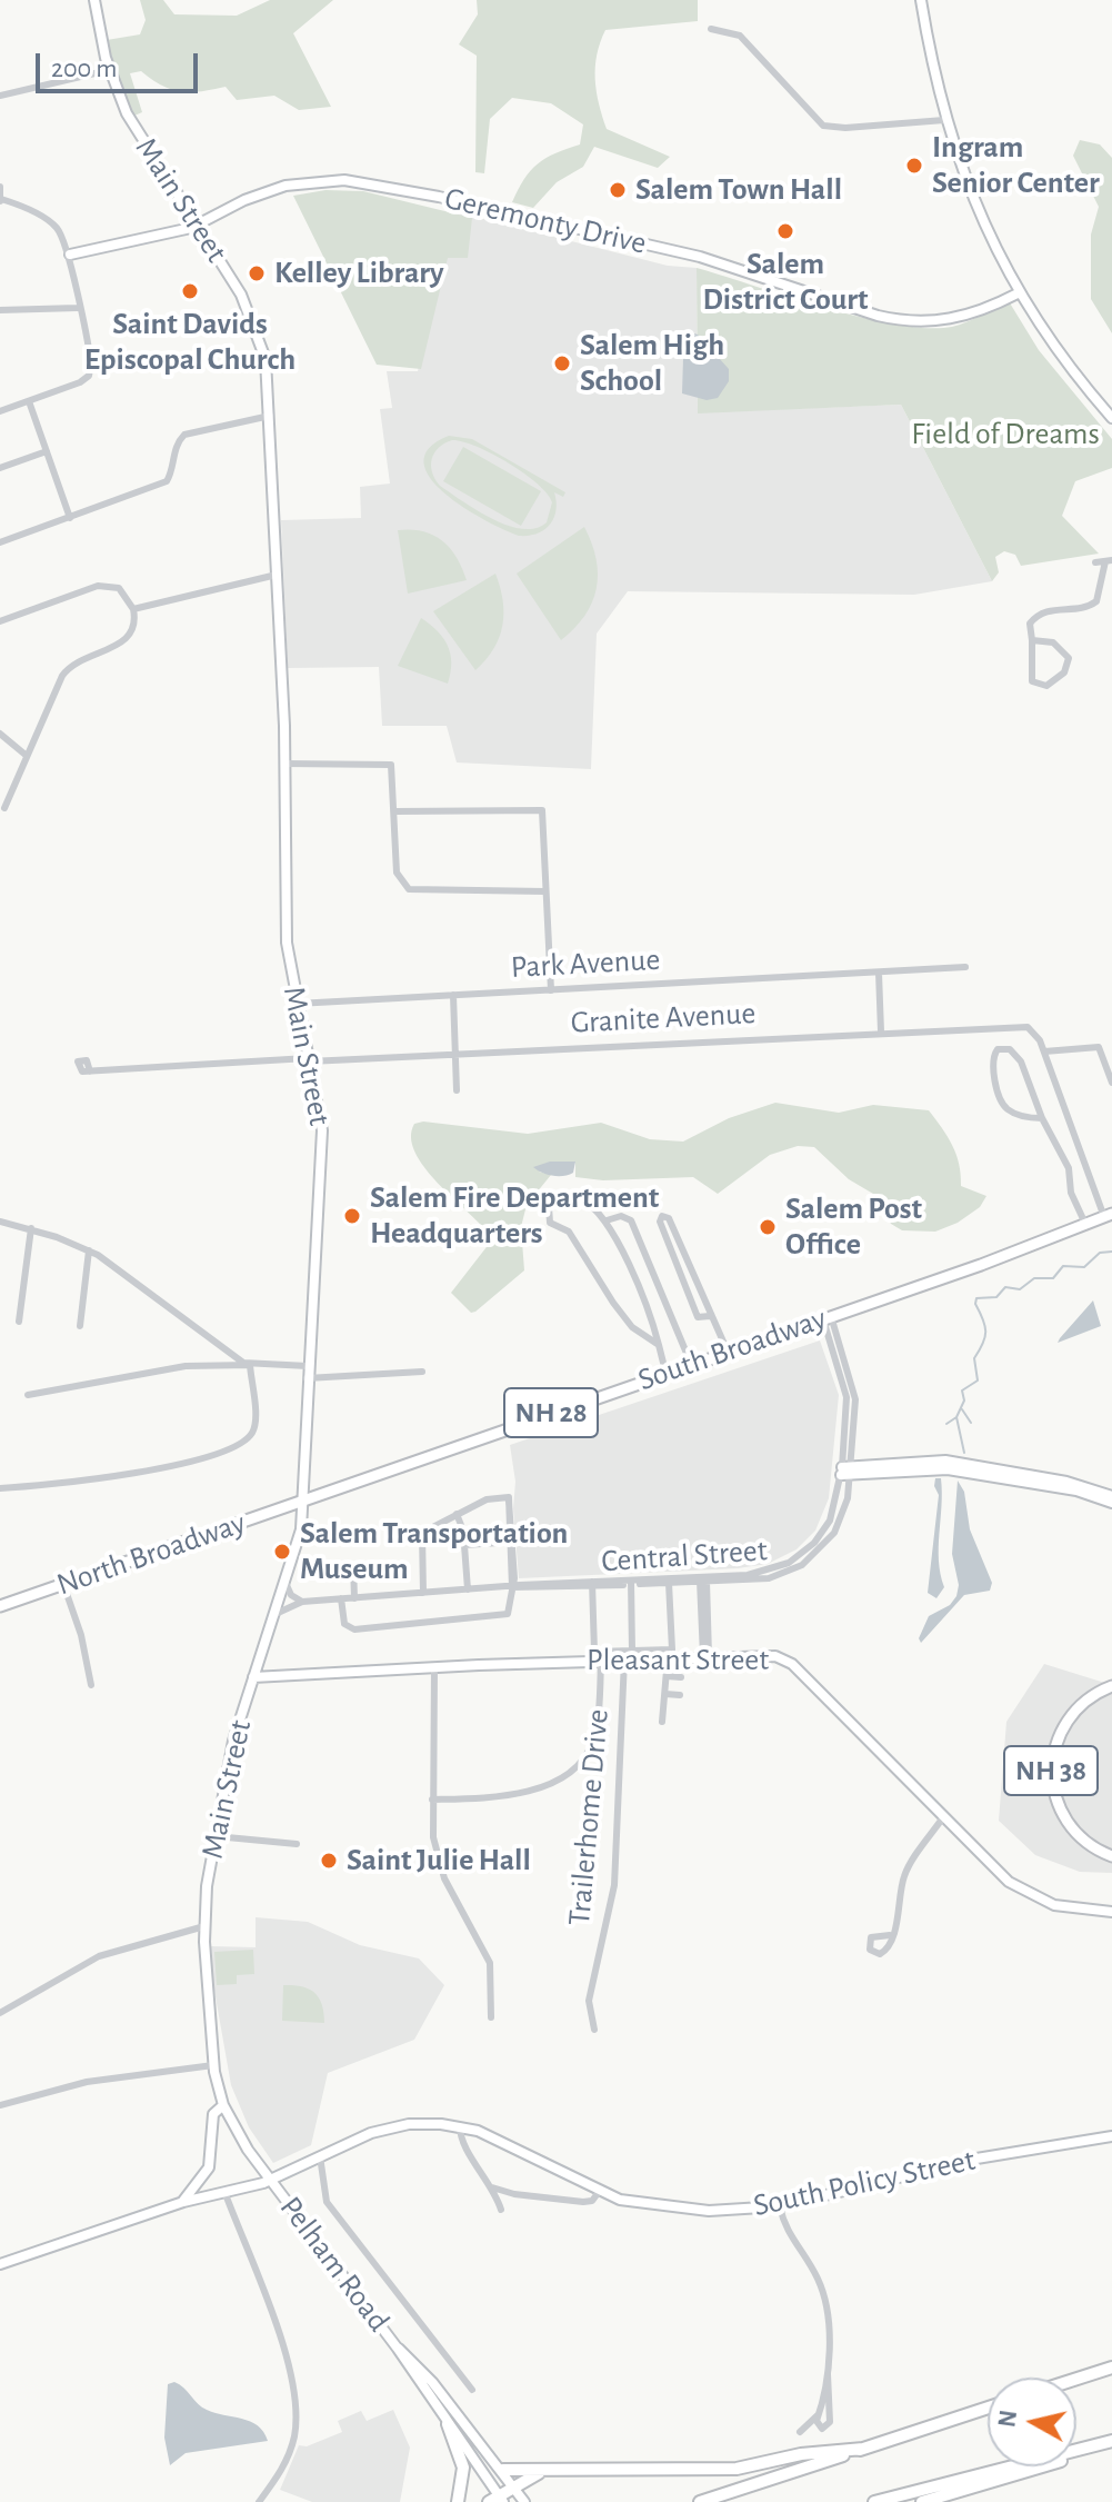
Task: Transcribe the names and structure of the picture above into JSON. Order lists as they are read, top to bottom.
{
  "streets": {
    "main road": [
      "Main Street",
      "Geremonty Drive",
      "South Broadway",
      "NH 28",
      "North Broadway",
      "Pleasant Street",
      "NH 38",
      "South Policy Street",
      "Pelham Road"
    ],
    "street": [
      "Park Avenue",
      "Granite Avenue",
      "Central Street",
      "Trailerhome Drive"
    ]
  },
  "crossings": [
    ["Main Street", "Geremonty Drive"],
    ["Main Street", "Park Avenue"],
    ["Main Street", "Granite Avenue"],
    ["Main Street", "South Broadway"],
    ["Main Street", "North Broadway"],
    ["Main Street", "Central Street"],
    ["Main Street", "Pleasant Street"],
    ["Main Street", "South Policy Street"],
    ["Main Street", "Pelham Road"],
    ["South Broadway", "North Broadway"],
    ["South Broadway", "Central Street"],
    ["Pleasant Street", "Trailerhome Drive"],
    ["South Policy Street", "Pelham Road"]
  ],
  "parks": ["Field of Dreams"],
  "places": [
    "Ingram Senior Center",
    "Salem Town Hall",
    "Salem District Court",
    "Kelley Library",
    "Saint Davids Episcopal Church",
    "Salem High School",
    "Salem Fire Department Headquarters",
    "Salem Post Office",
    "Salem Transportation Museum",
    "Saint Julie Hall"
  ],
  "scale_bar": "200 m",
  "north": "left"
}
